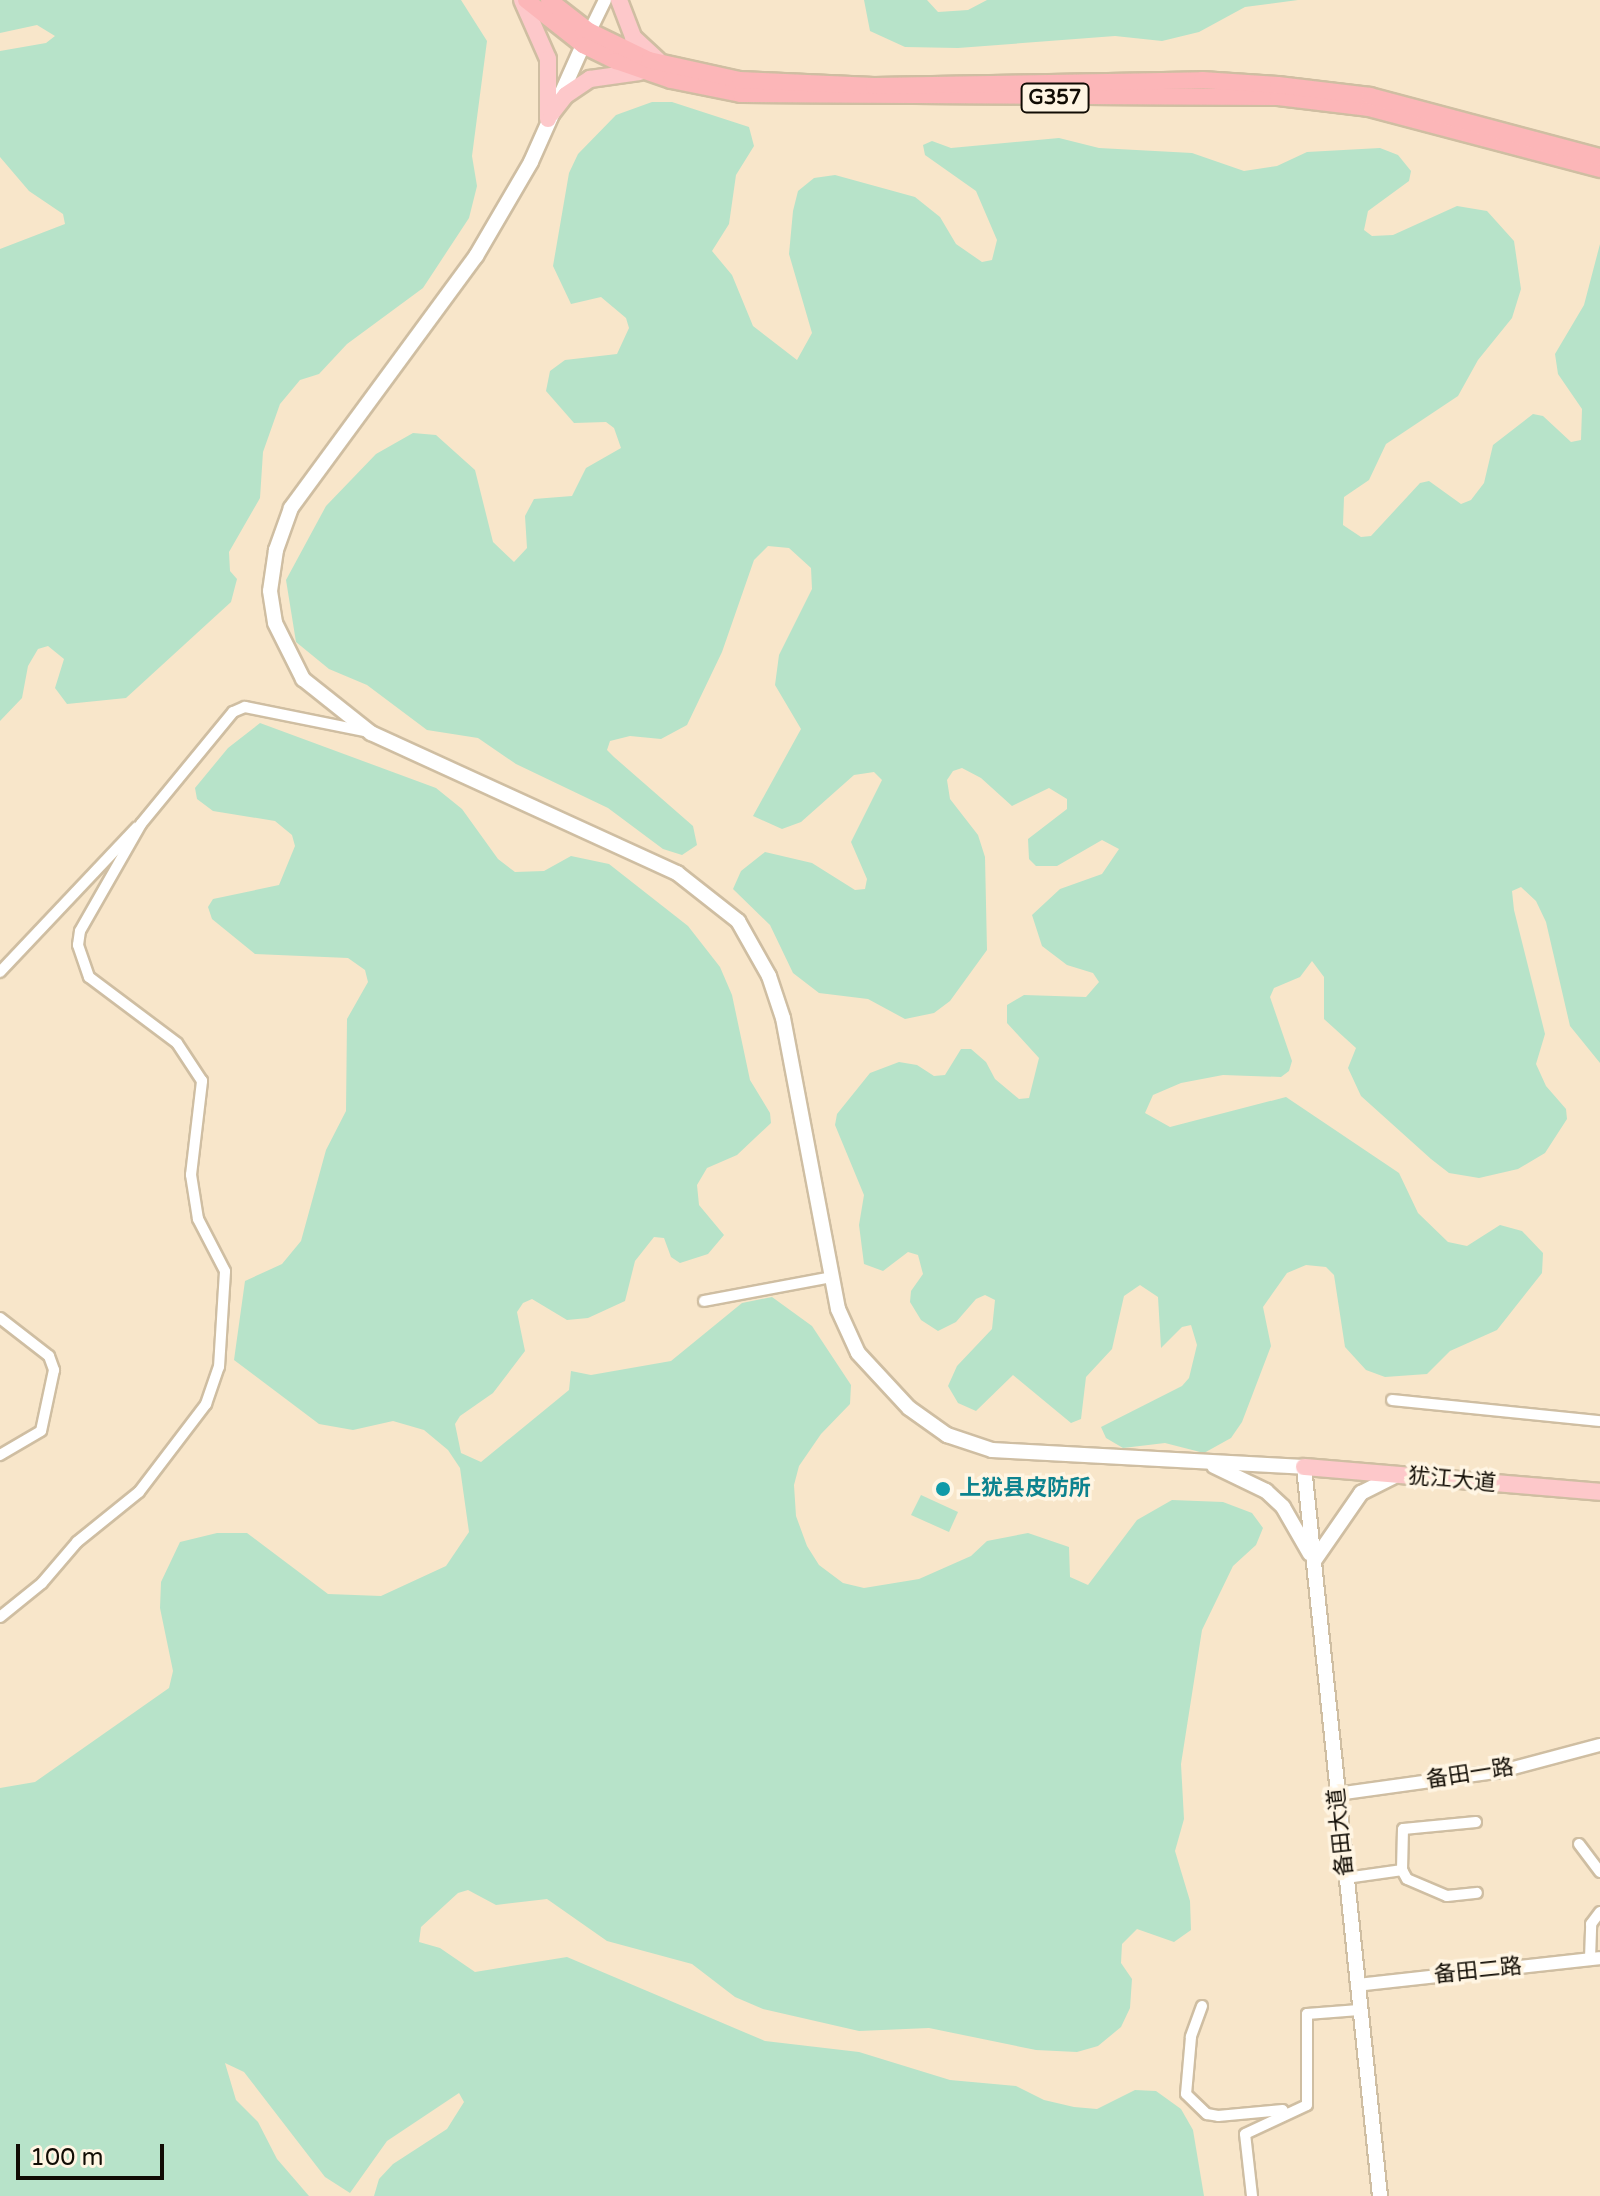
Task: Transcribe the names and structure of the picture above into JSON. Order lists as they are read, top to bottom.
{
  "streets": {
    "highway": ["G357"],
    "main road": ["犹江大道", "备田大道"],
    "street": ["备田一路", "备田二路"]
  },
  "crossings": [
    ["犹江大道", "备田大道"],
    ["备田一路", "备田大道"],
    ["备田大道", "备田二路"]
  ],
  "places": ["上犹县皮防所"],
  "scale_bar": "100 m"
}
